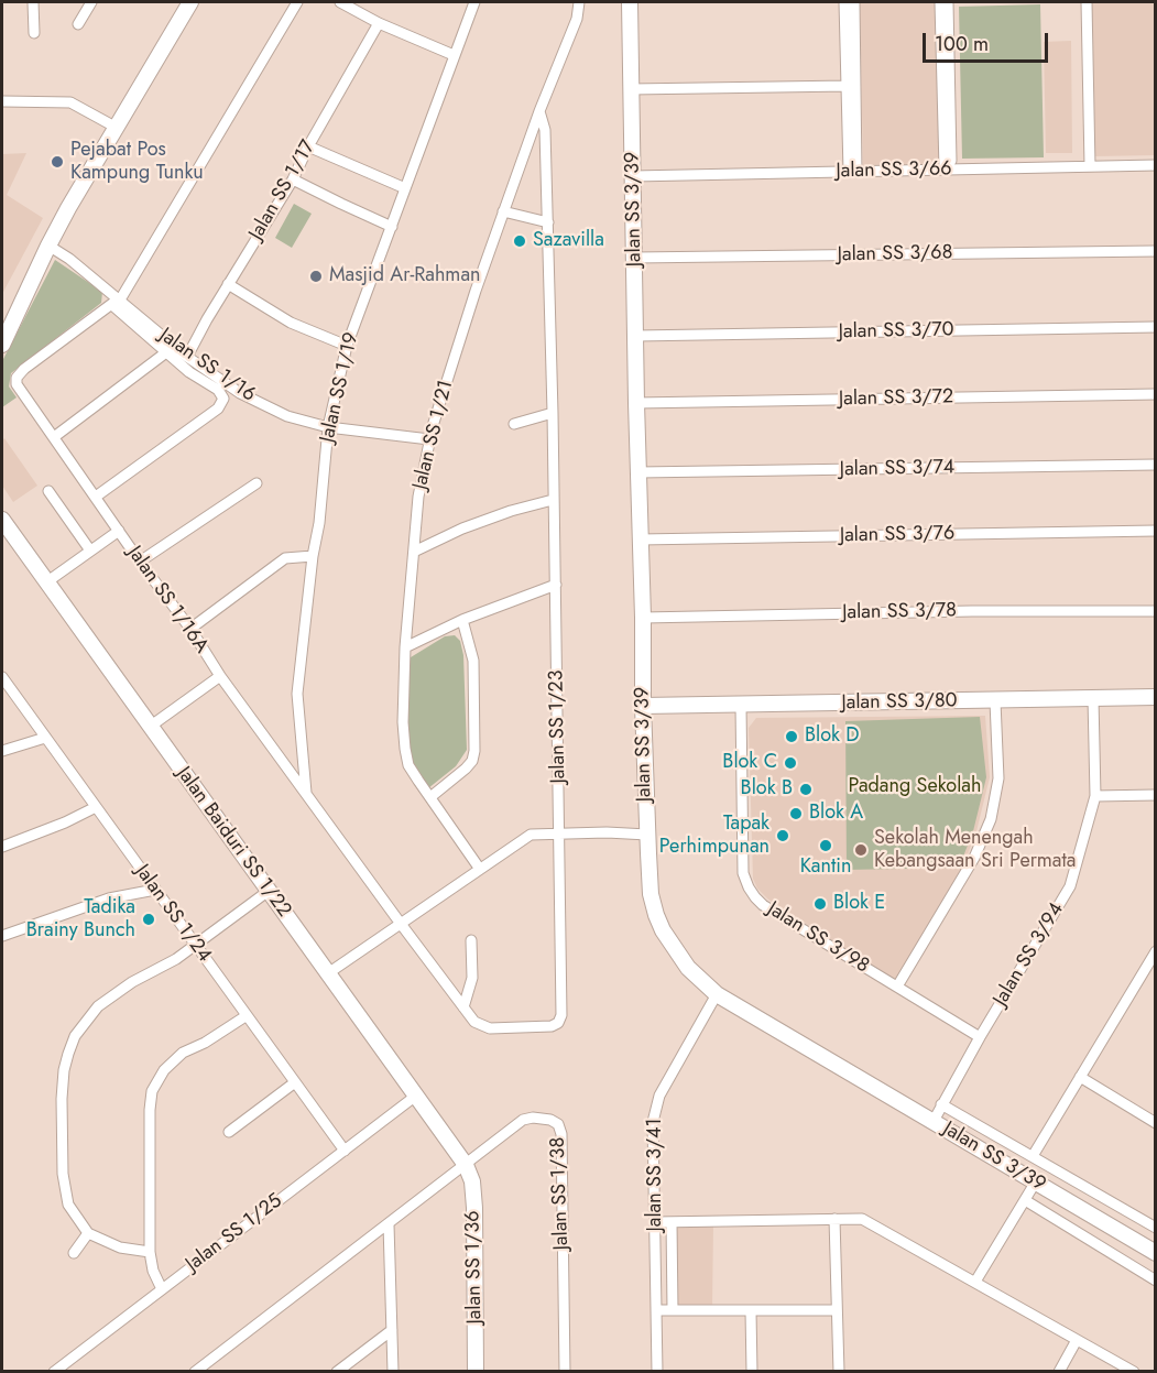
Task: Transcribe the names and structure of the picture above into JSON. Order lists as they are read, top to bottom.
{
  "streets": {
    "street": [
      "Jalan SS 3/66",
      "Jalan SS 1/17",
      "Jalan SS 3/39",
      "Jalan SS 3/68",
      "Jalan SS 3/70",
      "Jalan SS 1/16",
      "Jalan SS 1/19",
      "Jalan SS 3/72",
      "Jalan SS 1/21",
      "Jalan SS 3/74",
      "Jalan SS 3/76",
      "Jalan SS 1/16A",
      "Jalan SS 3/78",
      "Jalan SS 3/80",
      "Jalan SS 1/23",
      "Jalan Baiduri SS 1/22",
      "Jalan SS 1/24",
      "Jalan SS 3/98",
      "Jalan SS 3/94",
      "Jalan SS 3/41",
      "Jalan SS 1/38",
      "Jalan SS 1/25",
      "Jalan SS 1/36"
    ]
  },
  "crossings": [
    ["Jalan SS 3/66", "Jalan SS 3/39"],
    ["Jalan SS 1/17", "Jalan SS 1/16"],
    ["Jalan SS 3/39", "Jalan SS 3/68"],
    ["Jalan SS 3/39", "Jalan SS 3/70"],
    ["Jalan SS 3/39", "Jalan SS 3/72"],
    ["Jalan SS 3/39", "Jalan SS 3/74"],
    ["Jalan SS 3/39", "Jalan SS 3/76"],
    ["Jalan SS 3/39", "Jalan SS 3/78"],
    ["Jalan SS 3/39", "Jalan SS 3/80"],
    ["Jalan SS 3/39", "Jalan SS 3/94"],
    ["Jalan SS 3/39", "Jalan SS 3/41"],
    ["Jalan SS 1/16", "Jalan SS 1/19"],
    ["Jalan SS 1/16", "Jalan SS 1/21"],
    ["Jalan SS 1/16", "Jalan SS 1/16A"],
    ["Jalan SS 1/19", "Jalan SS 1/16A"],
    ["Jalan SS 1/21", "Jalan SS 1/23"],
    ["Jalan SS 1/16A", "Jalan SS 1/23"],
    ["Jalan SS 3/80", "Jalan SS 3/98"],
    ["Jalan SS 3/80", "Jalan SS 3/94"],
    ["Jalan Baiduri SS 1/22", "Jalan SS 1/38"],
    ["Jalan Baiduri SS 1/22", "Jalan SS 1/25"],
    ["Jalan Baiduri SS 1/22", "Jalan SS 1/36"],
    ["Jalan SS 1/24", "Jalan SS 1/25"],
    ["Jalan SS 3/98", "Jalan SS 3/94"],
    ["Jalan SS 1/38", "Jalan SS 1/36"]
  ],
  "parks": ["Padang Sekolah"],
  "places": [
    "Pejabat Pos Kampung Tunku",
    "Sazavilla",
    "Masjid Ar-Rahman",
    "Blok D",
    "Blok C",
    "Blok B",
    "Blok A",
    "Tapak Perhimpunan",
    "Kantin",
    "Sekolah Menengah Kebangsaan Sri Permata",
    "Blok E",
    "Tadika Brainy Bunch"
  ],
  "scale_bar": "100 m"
}
